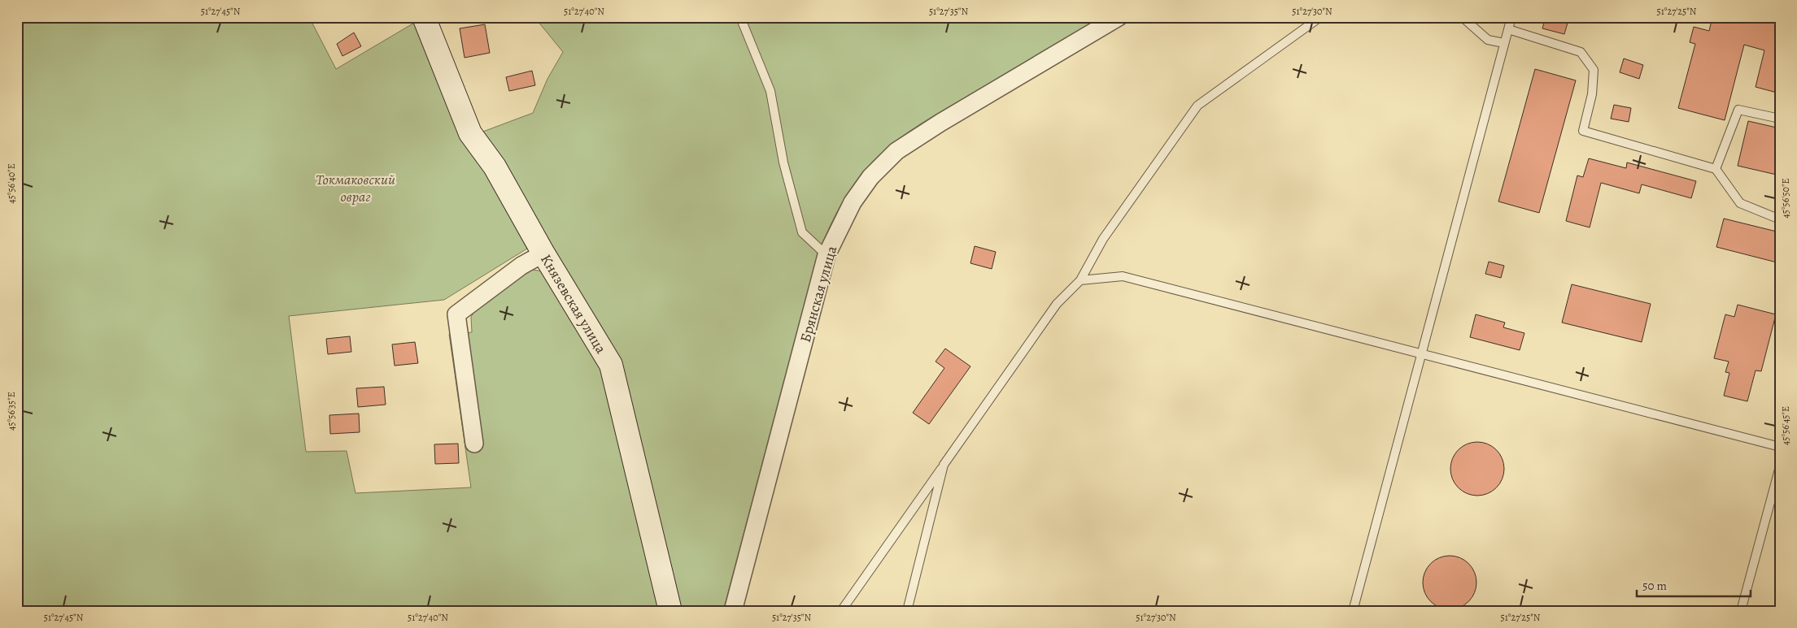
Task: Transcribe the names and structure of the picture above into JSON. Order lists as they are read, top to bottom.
{
  "streets": {
    "street": ["Брянская улица", "Князевская улица"]
  },
  "parks": ["Токмаковский овраг"],
  "scale_bar": "50 m",
  "coordinates": [
    "51°27'45\"N",
    "51°27'40\"N",
    "51°27'35\"N",
    "51°27'30\"N",
    "51°27'25\"N",
    "45°56'40\"E",
    "45°56'50\"E",
    "45°56'35\"E",
    "45°56'45\"E"
  ]
}
